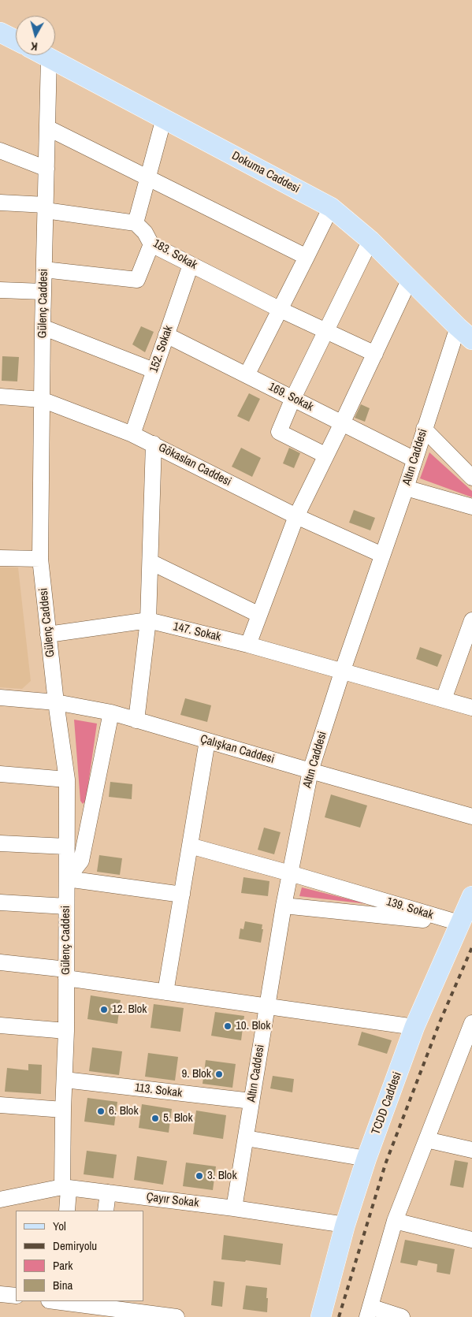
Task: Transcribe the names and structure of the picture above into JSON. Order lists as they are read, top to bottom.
{
  "streets": {
    "main road": ["Dokuma Caddesi", "TCDD Caddesi"],
    "street": [
      "183. Sokak",
      "Gülenç Caddesi",
      "152. Sokak",
      "169. Sokak",
      "Altın Caddesi",
      "Gökaslan Caddesi",
      "147. Sokak",
      "Çalışkan Caddesi",
      "139. Sokak",
      "113. Sokak",
      "Çayır Sokak"
    ]
  },
  "crossings": [
    ["Dokuma Caddesi", "Gülenç Caddesi"],
    ["Dokuma Caddesi", "Altın Caddesi"],
    ["183. Sokak", "152. Sokak"],
    ["Gülenç Caddesi", "Gökaslan Caddesi"],
    ["Gülenç Caddesi", "147. Sokak"],
    ["Gülenç Caddesi", "Çalışkan Caddesi"],
    ["Gülenç Caddesi", "113. Sokak"],
    ["Gülenç Caddesi", "Çayır Sokak"],
    ["152. Sokak", "169. Sokak"],
    ["152. Sokak", "Gökaslan Caddesi"],
    ["169. Sokak", "Altın Caddesi"],
    ["Altın Caddesi", "Gökaslan Caddesi"],
    ["Altın Caddesi", "147. Sokak"],
    ["Altın Caddesi", "Çalışkan Caddesi"],
    ["Altın Caddesi", "139. Sokak"],
    ["Altın Caddesi", "113. Sokak"],
    ["Altın Caddesi", "Çayır Sokak"],
    ["139. Sokak", "TCDD Caddesi"],
    ["TCDD Caddesi", "Çayır Sokak"]
  ],
  "places": [
    "12. Blok",
    "10. Blok",
    "9. Blok",
    "6. Blok",
    "5. Blok",
    "3. Blok"
  ],
  "legend": [
    "Yol",
    "Demiryolu",
    "Park",
    "Bina"
  ],
  "north": "bottom"
}
